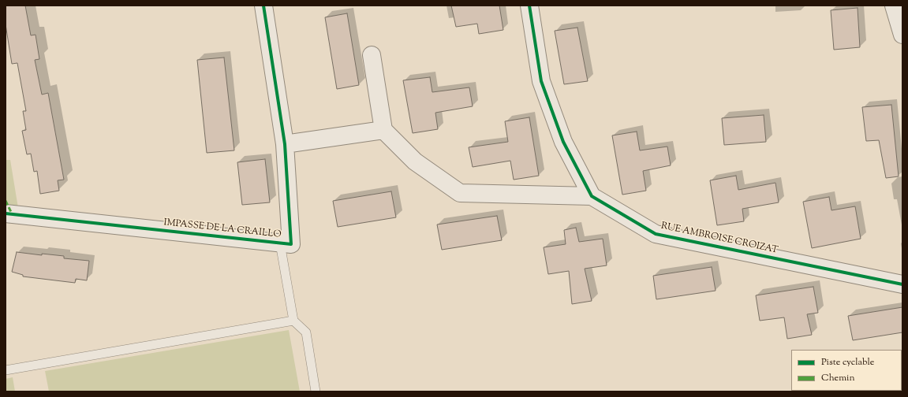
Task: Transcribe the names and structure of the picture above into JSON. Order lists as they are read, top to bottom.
{
  "streets": {
    "street": ["IMPASSE DE LA CRAILLO", "RUE AMBROISE CROIZAT"]
  },
  "legend": ["Piste cyclable", "Chemin"]
}
